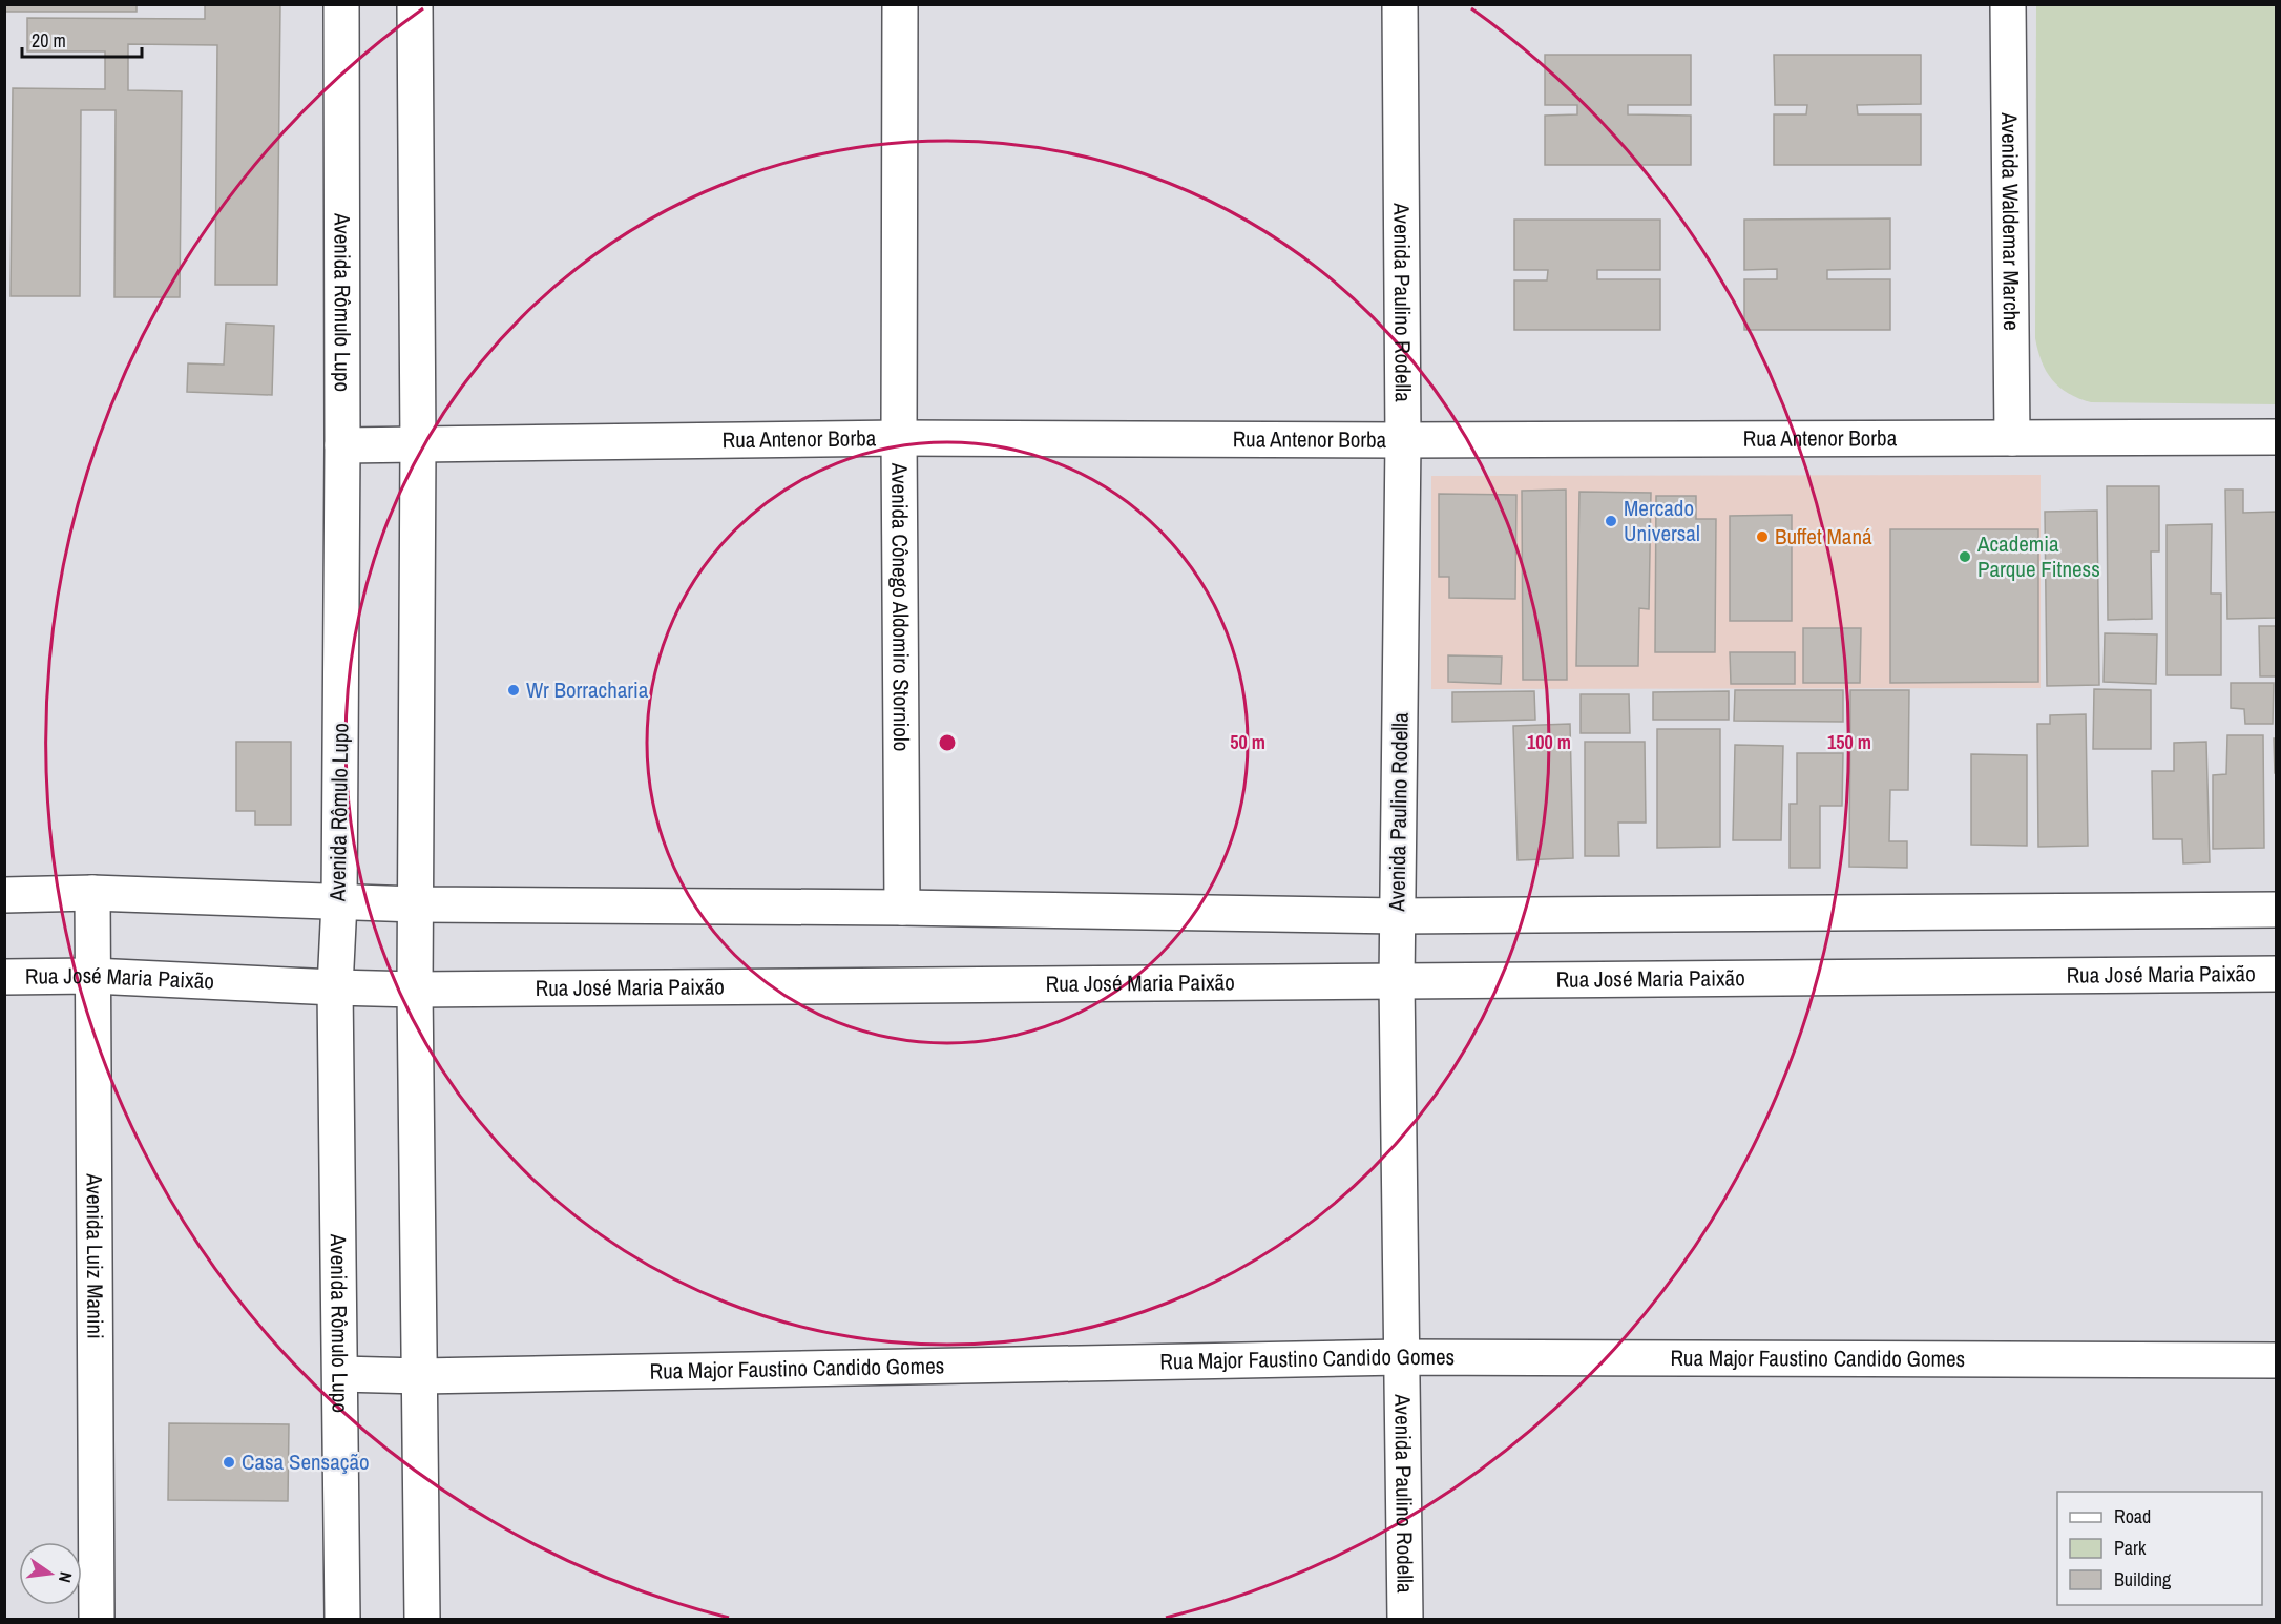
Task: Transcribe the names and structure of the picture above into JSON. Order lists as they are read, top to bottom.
{
  "streets": {
    "street": [
      "Avenida Waldemar Marche",
      "Avenida Rômulo Lupo",
      "Avenida Paulino Rodella",
      "Rua Antenor Borba",
      "Avenida Cônego Aldomiro Storniolo",
      "Rua José Maria Paixão",
      "Avenida Luiz Manini",
      "Rua Major Faustino Candido Gomes"
    ]
  },
  "crossings": [
    ["Avenida Waldemar Marche", "Rua Antenor Borba"],
    ["Avenida Rômulo Lupo", "Rua Antenor Borba"],
    ["Avenida Rômulo Lupo", "Rua José Maria Paixão"],
    ["Avenida Rômulo Lupo", "Rua Major Faustino Candido Gomes"],
    ["Avenida Paulino Rodella", "Rua Antenor Borba"],
    ["Avenida Paulino Rodella", "Rua José Maria Paixão"],
    ["Avenida Paulino Rodella", "Rua Major Faustino Candido Gomes"],
    ["Rua Antenor Borba", "Avenida Cônego Aldomiro Storniolo"],
    ["Rua José Maria Paixão", "Avenida Luiz Manini"]
  ],
  "places": [
    "Mercado Universal",
    "Buffet Maná",
    "Academia Parque Fitness",
    "Wr Borracharia",
    "Casa Sensação"
  ],
  "legend": ["Road", "Park", "Building"],
  "scale_bar": "20 m",
  "north": "right",
  "rings": ["50 m", "100 m", "150 m"]
}
